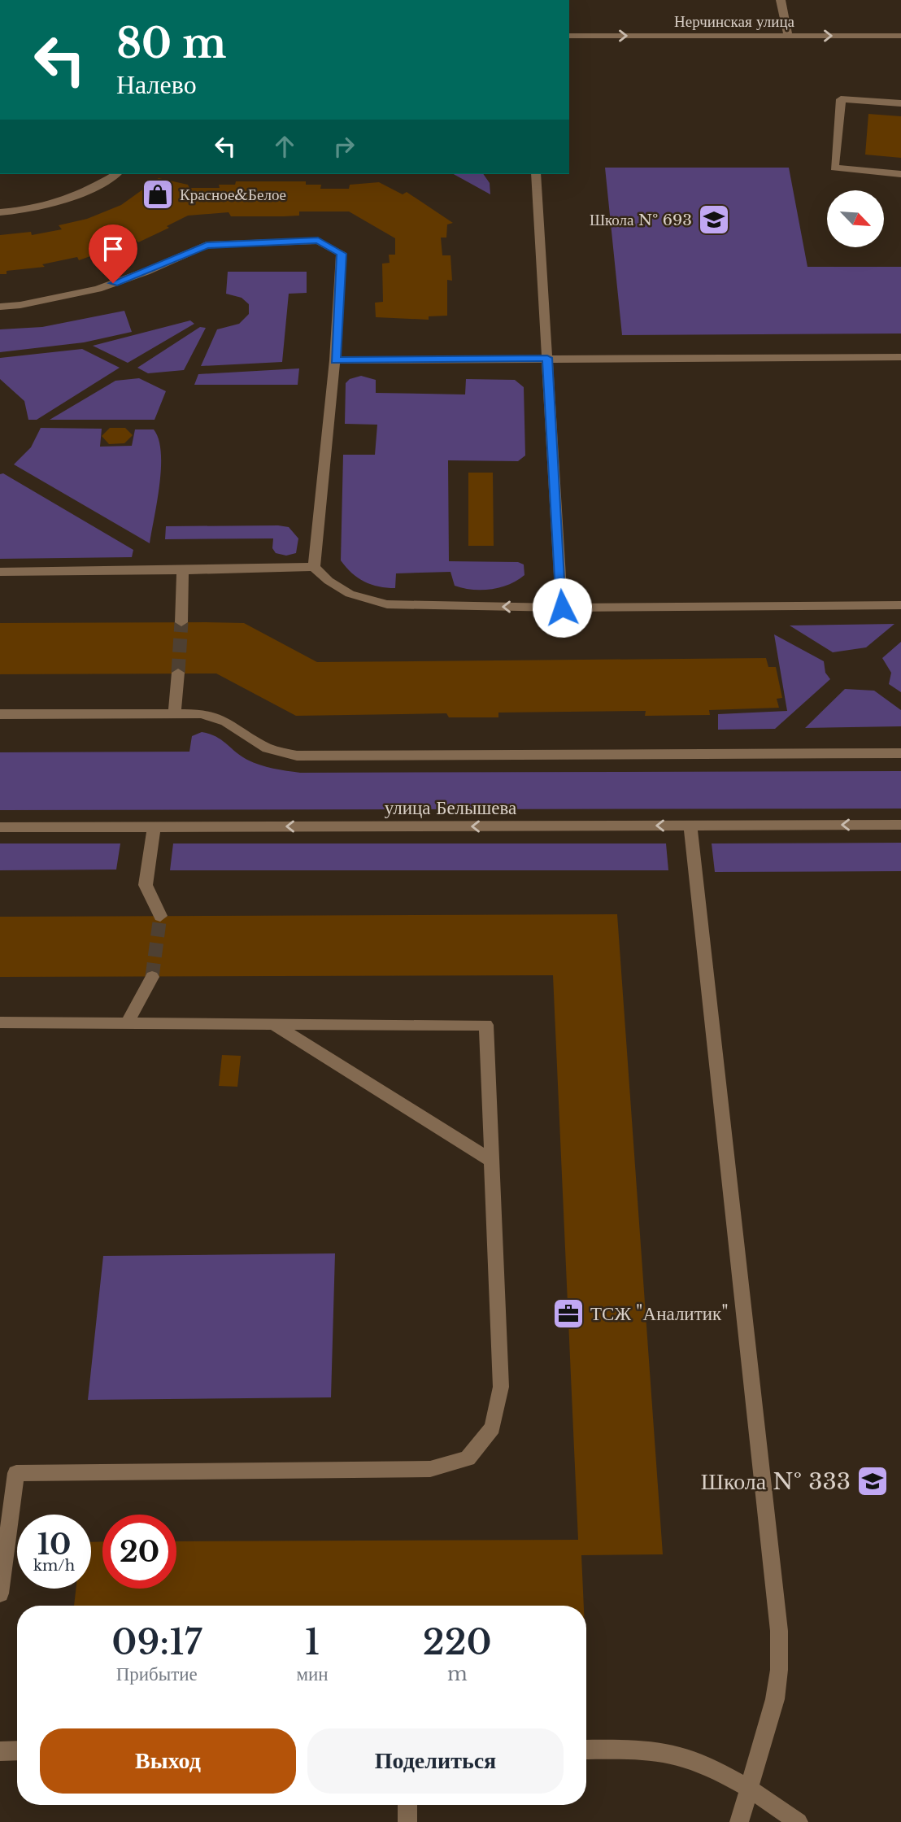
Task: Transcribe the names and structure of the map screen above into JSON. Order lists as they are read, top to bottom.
{
  "streets": {
    "street": ["Нерчинская улица", "улица Белышева"]
  },
  "one_way": ["Нерчинская улица"],
  "places": {
    "shop": ["Красное&Белое"],
    "school or university": ["Школа № 693", "Школа № 333"],
    "office": ["ТСЖ \"Аналитик\""]
  },
  "north": "bottom right",
  "page": {
    "turn": ["80 m", "Налево"],
    "speed": "10 km/h",
    "limit": "20",
    "eta": [
      "09:17",
      "Прибытие",
      "1",
      "мин",
      "220",
      "m"
    ],
    "buttons": ["Выход", "Поделиться"]
  }
}
